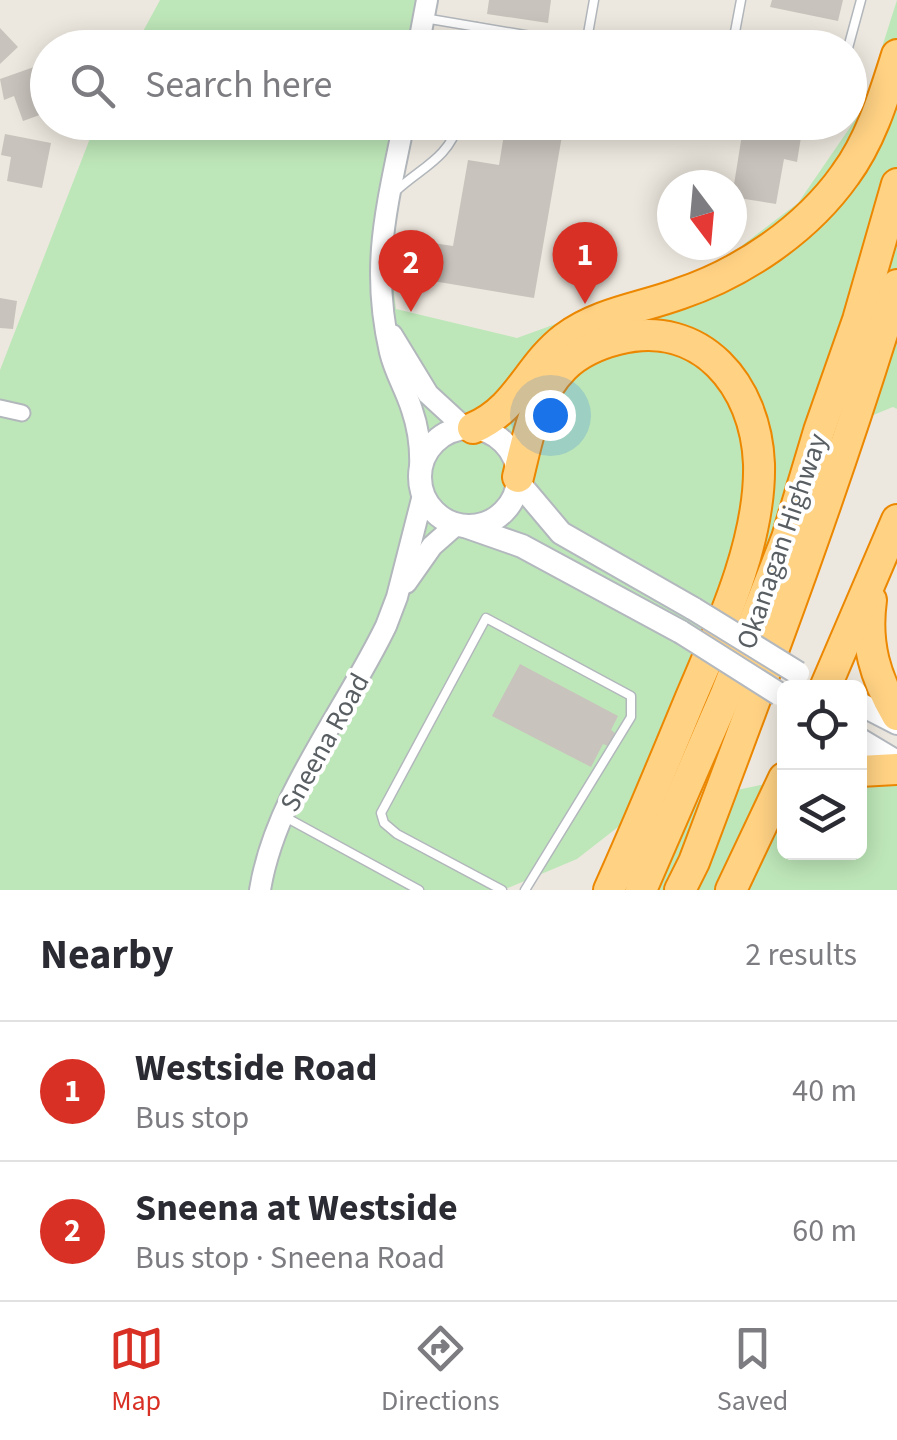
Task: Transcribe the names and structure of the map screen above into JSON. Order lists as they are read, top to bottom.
{
  "streets": {
    "highway": ["Okanagan Highway"],
    "street": ["Sneena Road"]
  },
  "north": "bottom",
  "page": {
    "search": "Search here",
    "pins": ["1", "2"],
    "heading": ["Nearby", "2 results"],
    "list": [
      {
        "mark": "1",
        "name": "Westside Road",
        "note": "Bus stop",
        "value": "40 m"
      },
      {
        "mark": "2",
        "name": "Sneena at Westside",
        "note": "Bus stop · Sneena Road",
        "value": "60 m"
      }
    ],
    "nav": ["Map", "Directions", "Saved"]
  }
}
